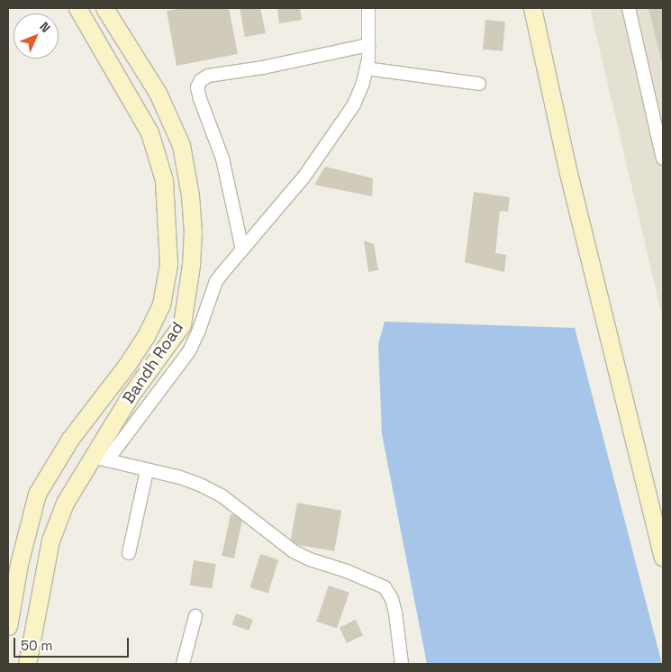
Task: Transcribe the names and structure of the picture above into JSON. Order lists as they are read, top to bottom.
{
  "streets": {
    "main road": ["Bandh Road"]
  },
  "scale_bar": "50 m",
  "north": "top right"
}
